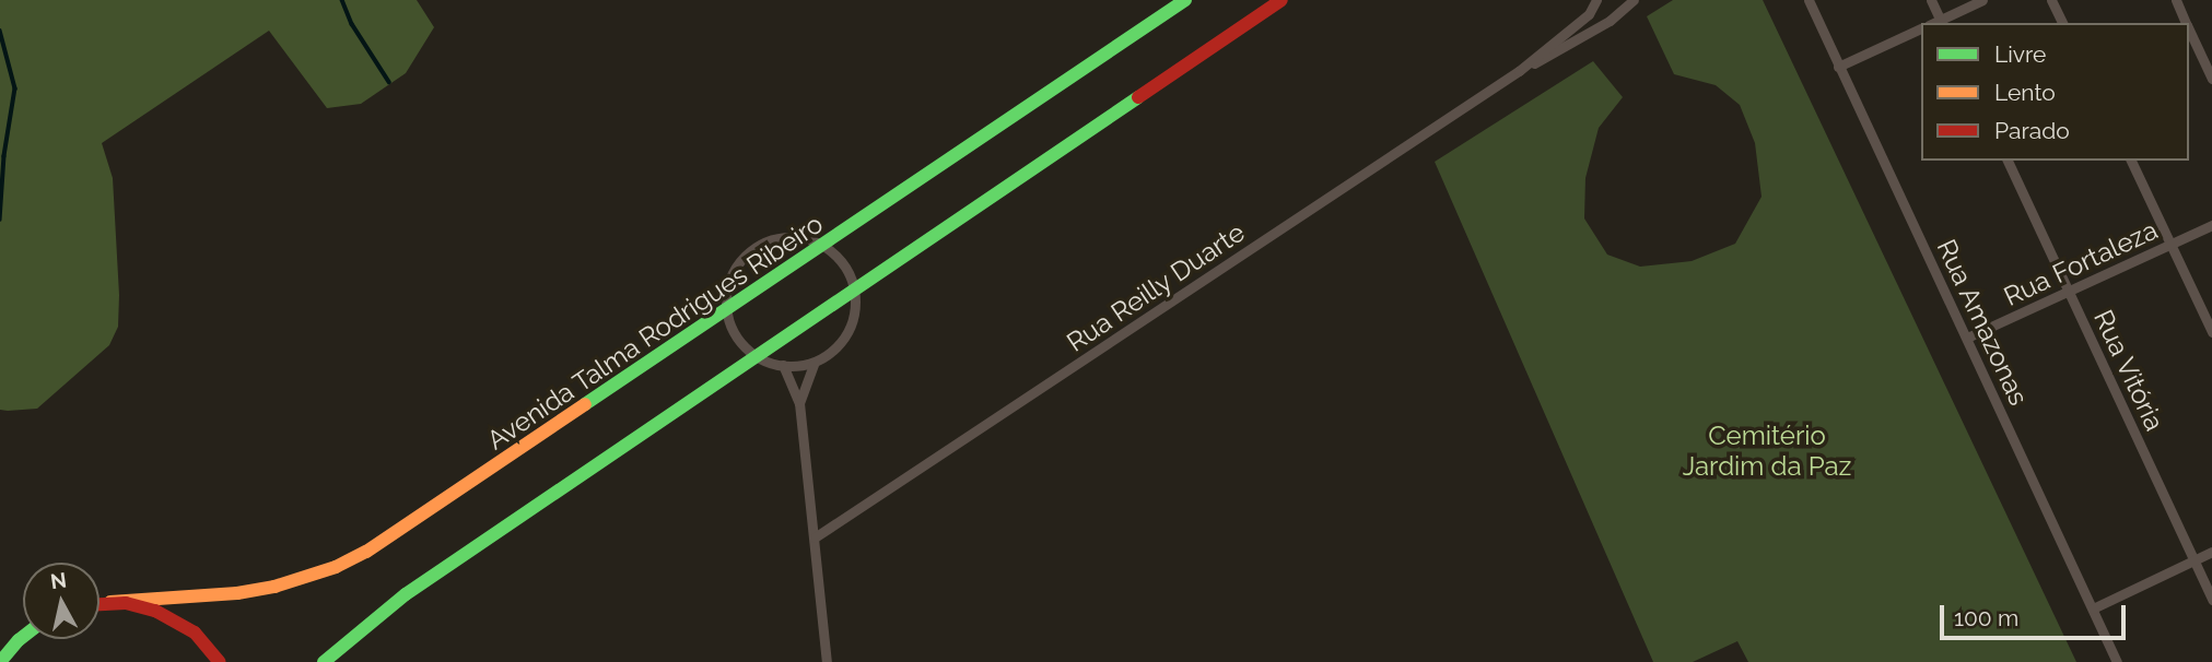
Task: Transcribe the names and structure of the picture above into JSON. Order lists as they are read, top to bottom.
{
  "streets": {
    "main road": ["Avenida Talma Rodrigues Ribeiro"],
    "street": [
      "Rua Fortaleza",
      "Rua Reilly Duarte",
      "Rua Amazonas",
      "Rua Vitória"
    ]
  },
  "crossings": [
    ["Rua Fortaleza", "Rua Amazonas"],
    ["Rua Fortaleza", "Rua Vitória"]
  ],
  "parks": ["Cemitério Jardim da Paz"],
  "legend": ["Livre", "Lento", "Parado"],
  "scale_bar": "100 m",
  "north": "top"
}
